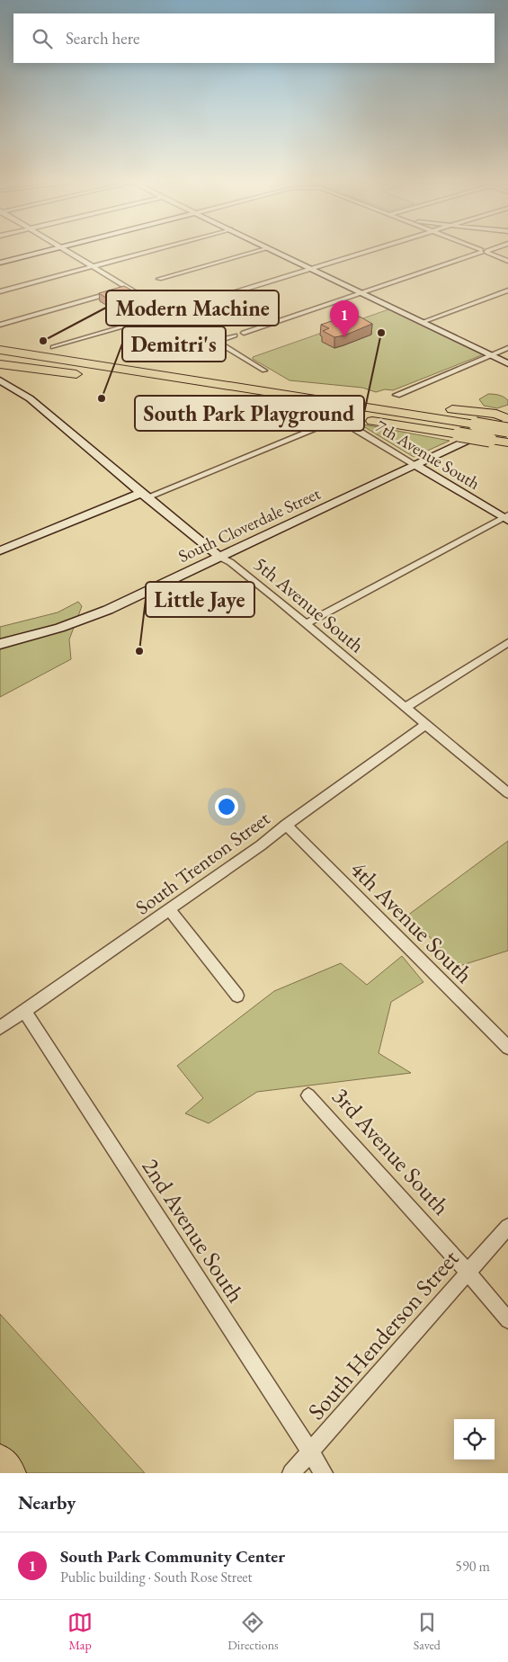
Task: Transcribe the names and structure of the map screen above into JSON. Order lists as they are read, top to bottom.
{
  "streets": {
    "street": [
      "7th Avenue South",
      "South Cloverdale Street",
      "5th Avenue South",
      "South Trenton Street",
      "4th Avenue South",
      "3rd Avenue South",
      "2nd Avenue South",
      "South Henderson Street"
    ]
  },
  "crossings": [
    ["7th Avenue South", "South Cloverdale Street"],
    ["South Cloverdale Street", "5th Avenue South"],
    ["5th Avenue South", "South Trenton Street"],
    ["South Trenton Street", "4th Avenue South"],
    ["South Trenton Street", "2nd Avenue South"],
    ["3rd Avenue South", "South Henderson Street"],
    ["2nd Avenue South", "South Henderson Street"]
  ],
  "places": [
    "South Park Playground",
    "Modern Machine",
    "Demitri's",
    "Little Jaye"
  ],
  "page": {
    "search": "Search here",
    "pins": "1",
    "heading": "Nearby",
    "list": [
      {
        "mark": "1",
        "name": "South Park Community Center",
        "note": "Public building · South Rose Street",
        "value": "590 m"
      }
    ],
    "nav": ["Map", "Directions", "Saved"]
  }
}
